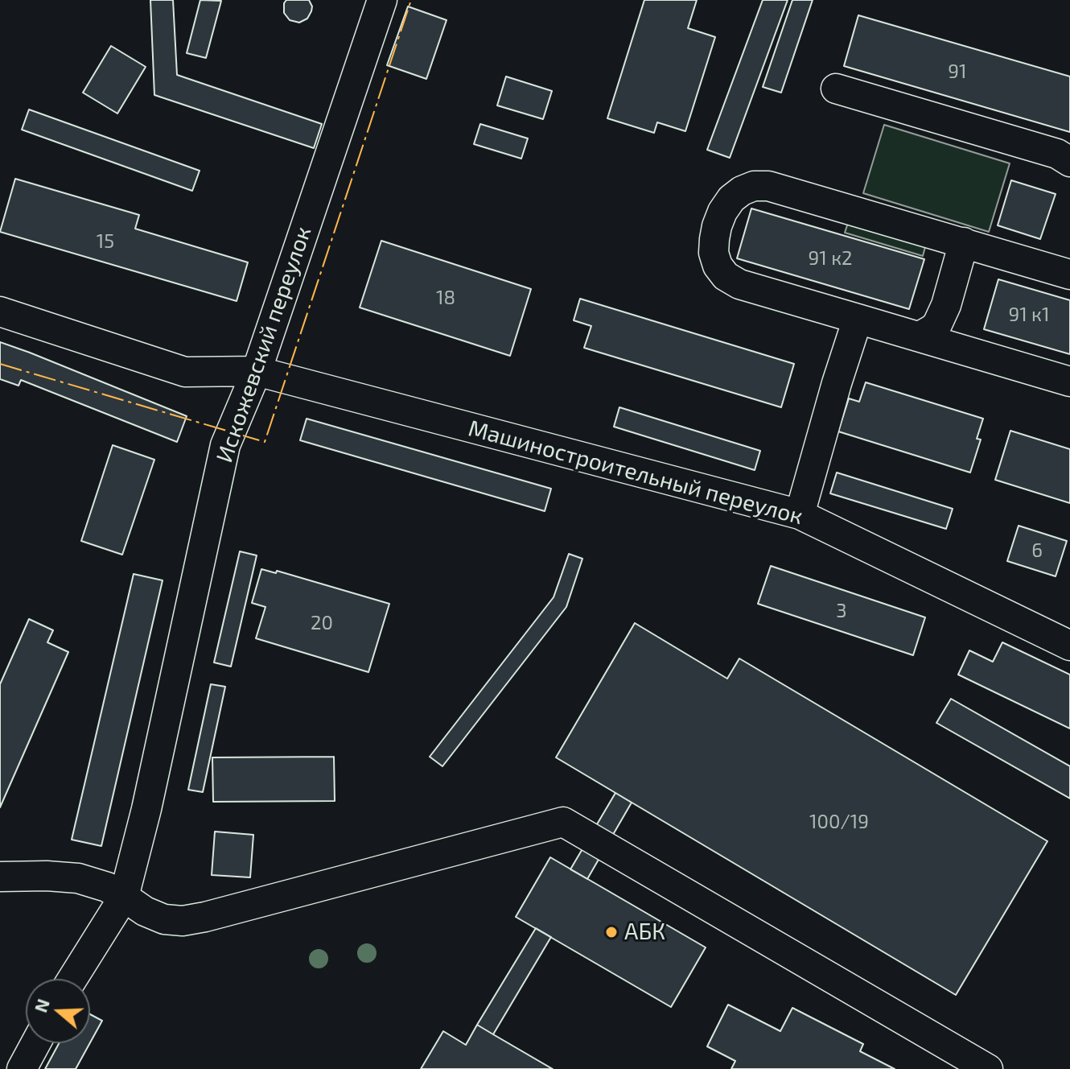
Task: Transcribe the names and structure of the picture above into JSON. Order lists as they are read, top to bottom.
{
  "streets": {
    "street": ["Искожевский переулок", "Машиностроительный переулок"]
  },
  "crossings": [
    ["Искожевский переулок", "Машиностроительный переулок"]
  ],
  "places": ["АБК"],
  "house_numbers": [
    "91",
    "15",
    "91 к2",
    "18",
    "91 к1",
    "6",
    "3",
    "20",
    "100/19"
  ],
  "north": "left"
}
